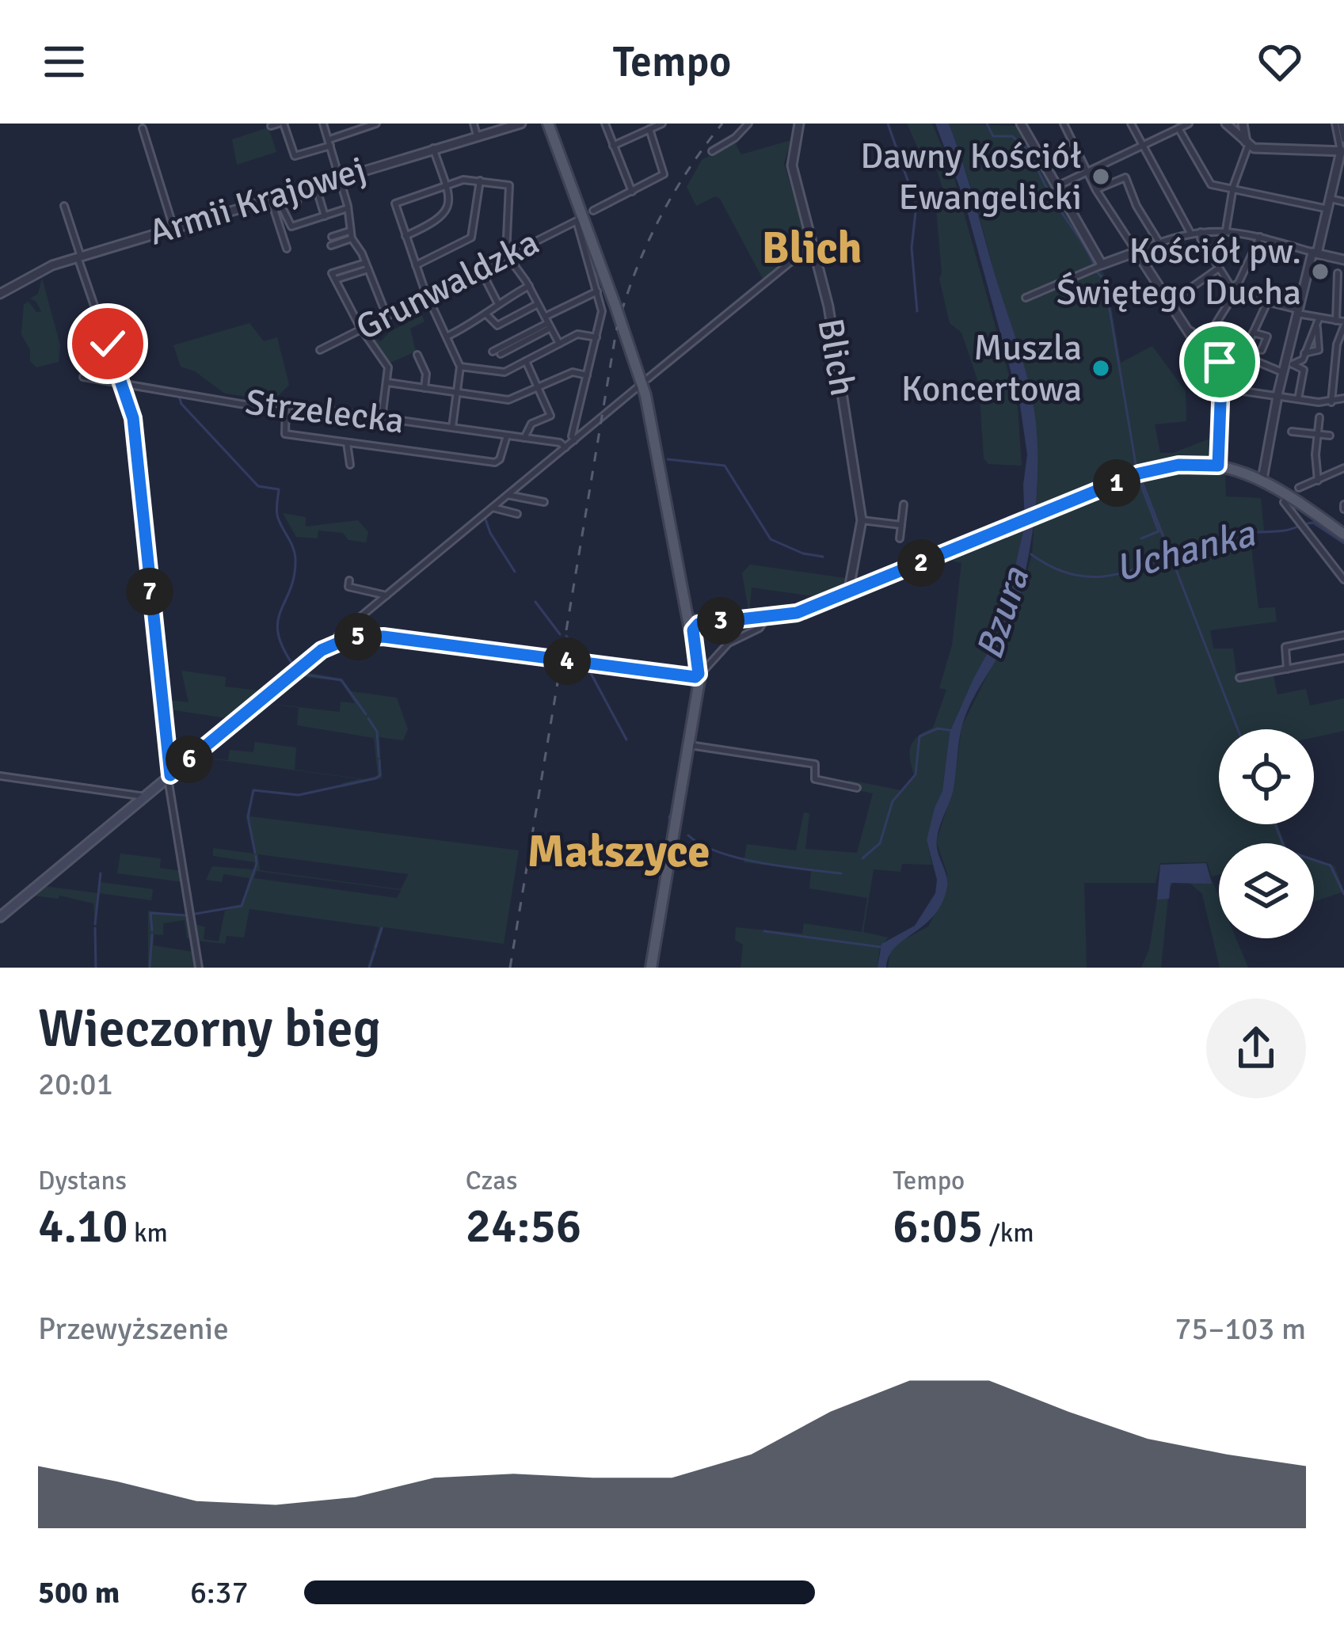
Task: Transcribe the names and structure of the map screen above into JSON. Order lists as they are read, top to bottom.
{
  "streets": {
    "street": [
      "Armii Krajowej",
      "Grunwaldzka",
      "Blich",
      "Strzelecka"
    ]
  },
  "districts": ["Blich", "Małszyce"],
  "water": ["Uchanka", "Bzura"],
  "places": ["Dawny Kościół Ewangelicki", "Kościół pw. Świętego Ducha", "Muszla Koncertowa"],
  "page": {
    "header": "Tempo",
    "pins": [
      "1",
      "2",
      "7",
      "3",
      "5",
      "4",
      "6"
    ],
    "heading": ["Wieczorny bieg", "20:01"],
    "stats": [
      ["Dystans", "4.10 km"],
      ["Czas", "24:56"],
      ["Tempo", "6:05 /km"]
    ],
    "chart": ["Przewyższenie", "75–103 m"],
    "list": [
      {
        "name": "500 m",
        "note": "6:37"
      }
    ]
  }
}
